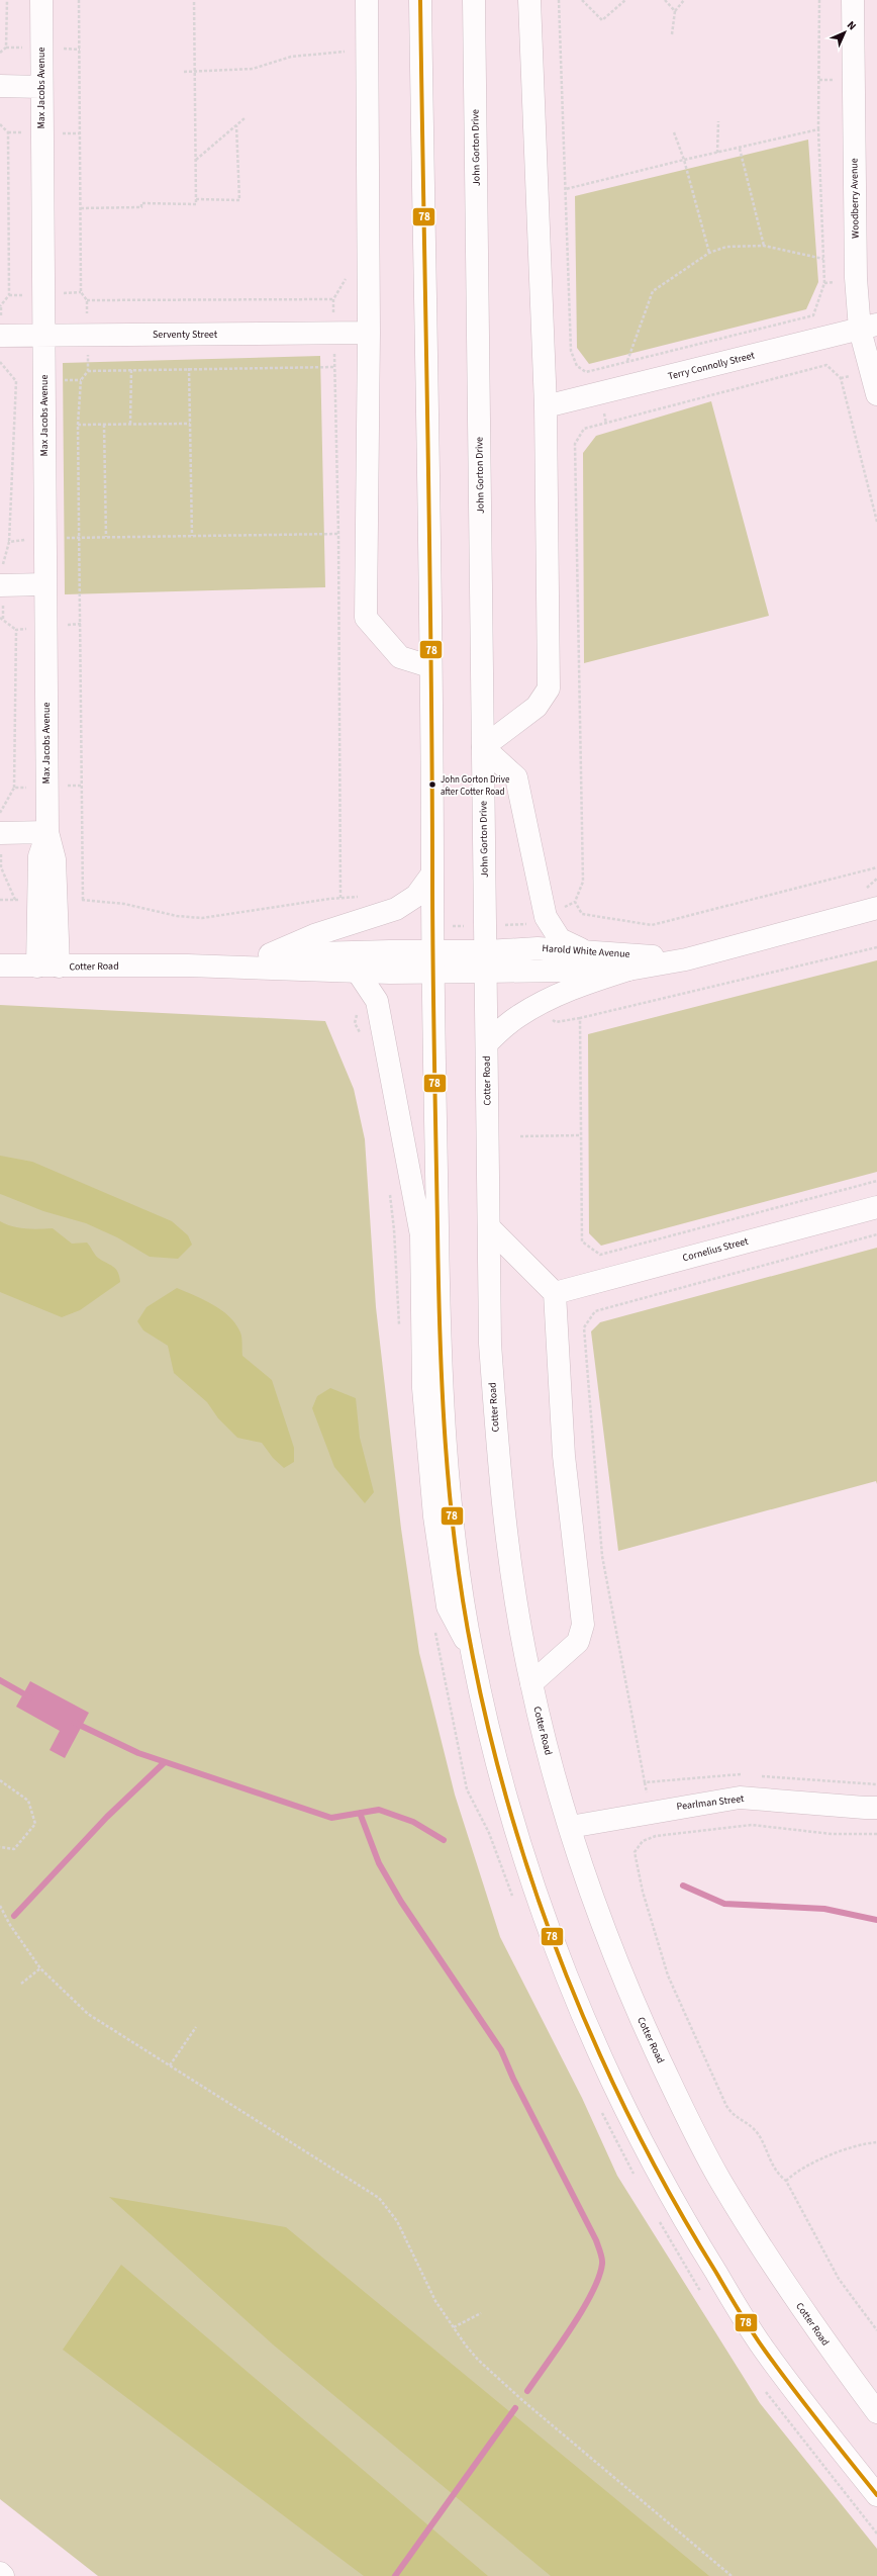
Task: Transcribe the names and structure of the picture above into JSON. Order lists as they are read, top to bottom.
{
  "streets": {
    "main road": [
      "Max Jacobs Avenue",
      "John Gorton Drive",
      "Woodberry Avenue",
      "Serventy Street",
      "Terry Connolly Street",
      "Harold White Avenue",
      "Cotter Road",
      "Cornelius Street",
      "Pearlman Street"
    ]
  },
  "crossings": [
    ["Max Jacobs Avenue", "Serventy Street"],
    ["Max Jacobs Avenue", "Cotter Road"],
    ["John Gorton Drive", "Harold White Avenue"],
    ["John Gorton Drive", "Cotter Road"],
    ["Woodberry Avenue", "Terry Connolly Street"],
    ["Harold White Avenue", "Cotter Road"],
    ["Cotter Road", "Pearlman Street"]
  ],
  "places": ["John Gorton Drive after Cotter Road"],
  "lines": ["transit line 78"],
  "north": "top right"
}
